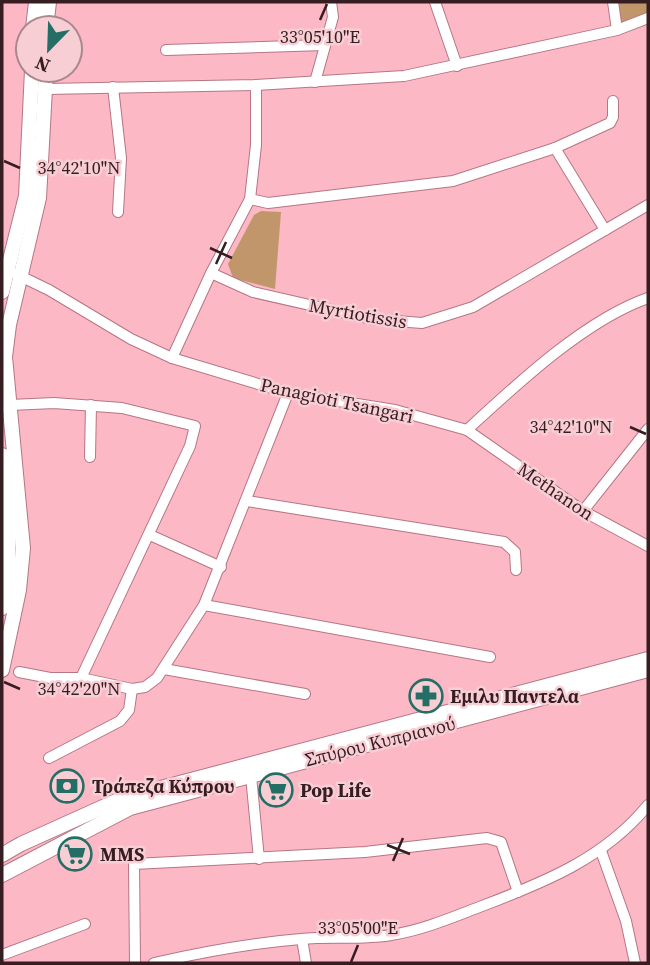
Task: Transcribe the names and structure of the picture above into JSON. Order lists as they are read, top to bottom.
{
  "streets": {
    "main road": ["Σπύρου Κυπριανού"],
    "street": ["Myrtiotissis", "Panagioti Tsangari", "Methanon"]
  },
  "crossings": [
    ["Panagioti Tsangari", "Methanon"]
  ],
  "places": {
    "pharmacy": ["Εμιλυ Παντελα"],
    "bank": ["Τράπεζα Κύπρου"],
    "supermarket": ["Pop Life", "MMS"]
  },
  "north": "bottom left",
  "coordinates": [
    "33°05'10\"E",
    "34°42'10\"N",
    "34°42'20\"N",
    "33°05'00\"E"
  ]
}
